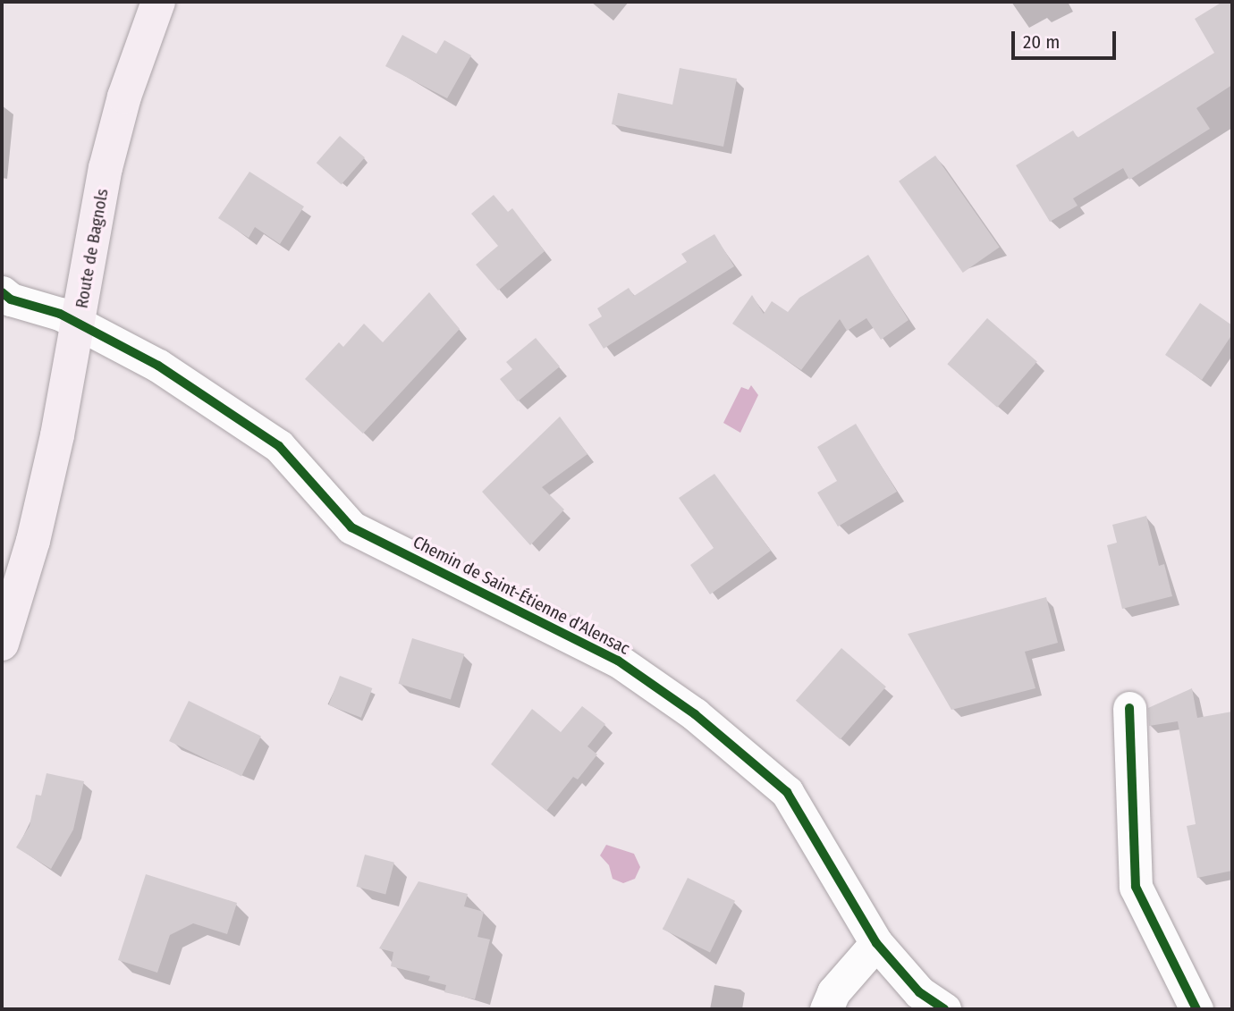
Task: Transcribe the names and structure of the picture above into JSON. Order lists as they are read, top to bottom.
{
  "streets": {
    "main road": ["Route de Bagnols"],
    "street": ["Chemin de Saint-Étienne d'Alensac"]
  },
  "crossings": [
    ["Route de Bagnols", "Chemin de Saint-Étienne d'Alensac"]
  ],
  "scale_bar": "20 m"
}
